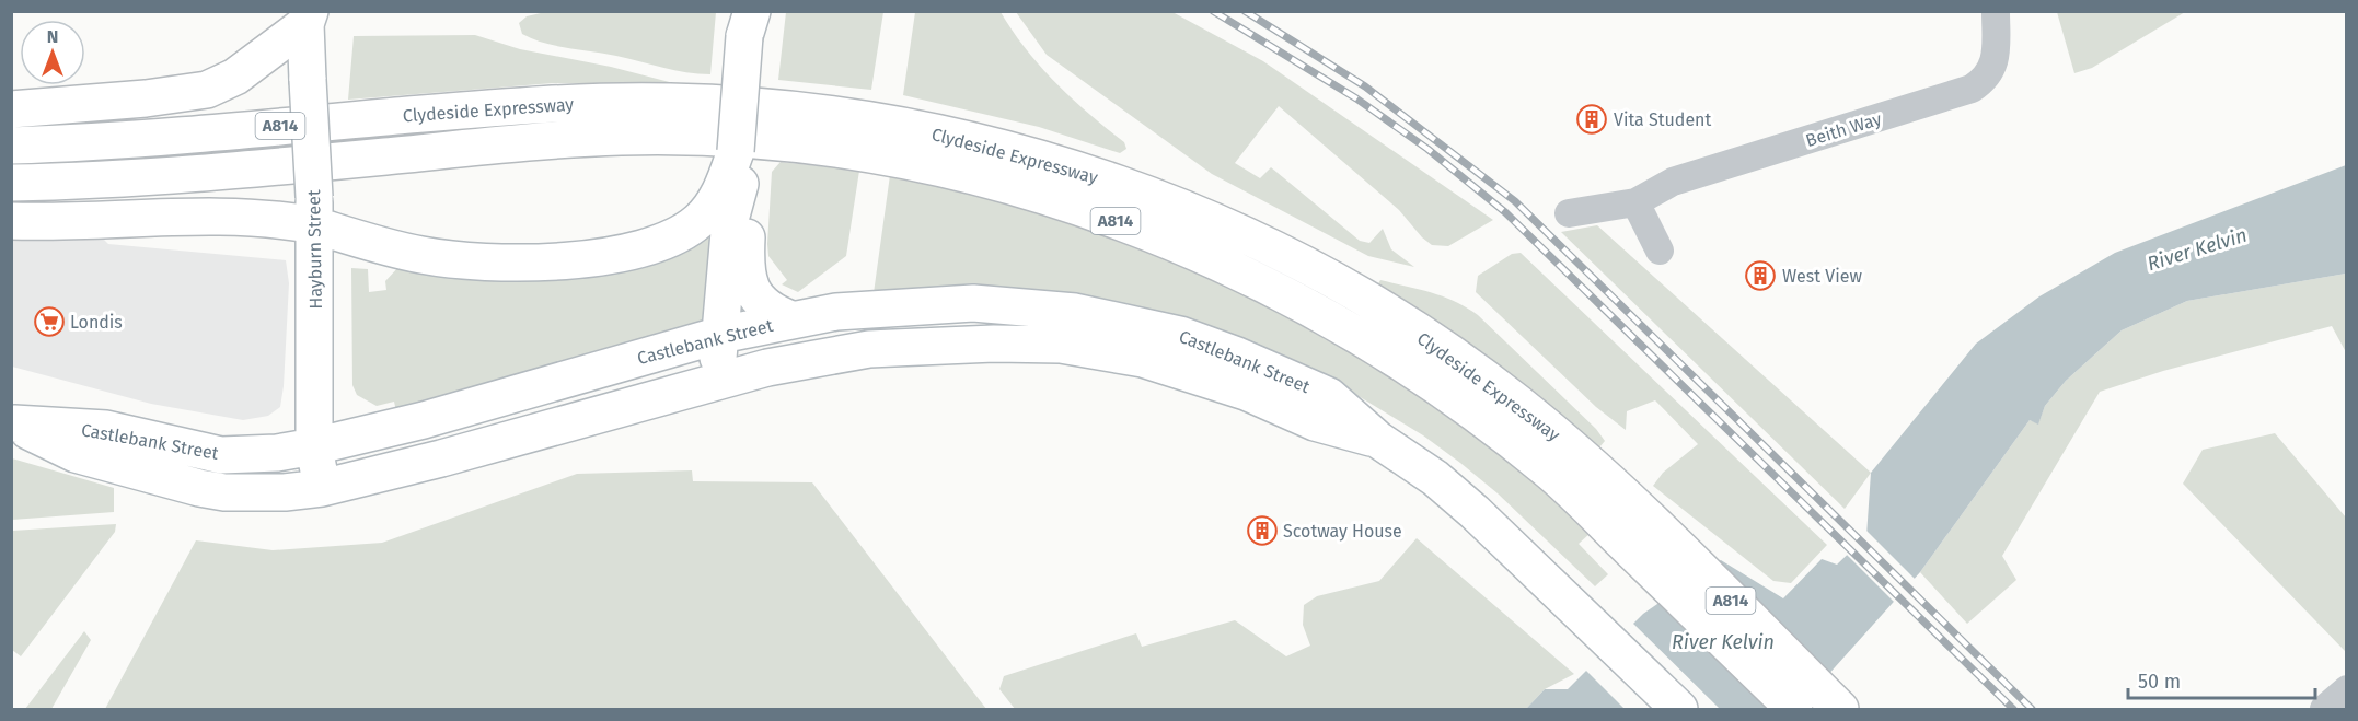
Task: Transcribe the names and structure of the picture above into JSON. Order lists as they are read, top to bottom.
{
  "streets": {
    "main road": [
      "Clydeside Expressway",
      "A814",
      "Hayburn Street",
      "Castlebank Street"
    ],
    "street": ["Beith Way"]
  },
  "crossings": [
    ["Hayburn Street", "Castlebank Street"]
  ],
  "water": ["River Kelvin"],
  "places": {
    "building": ["Vita Student", "West View", "Scotway House"],
    "supermarket": ["Londis"]
  },
  "scale_bar": "50 m",
  "north": "top"
}
